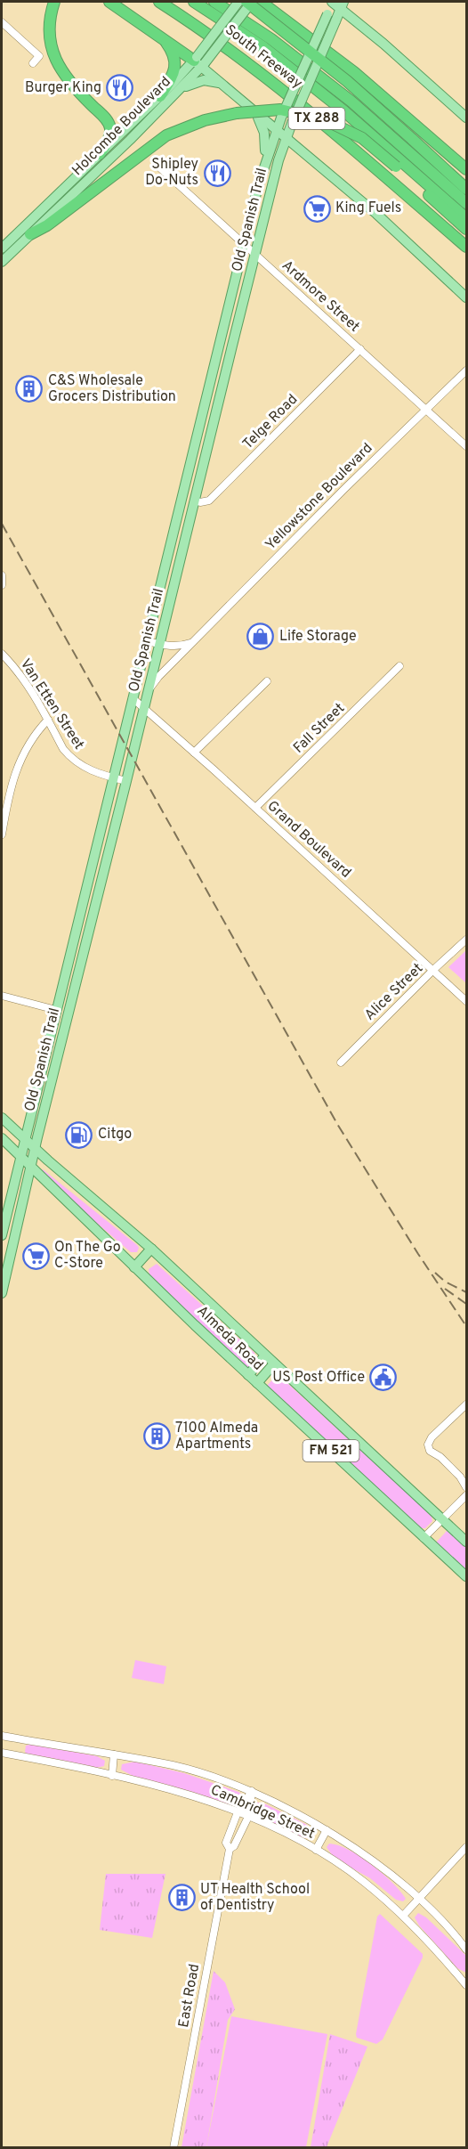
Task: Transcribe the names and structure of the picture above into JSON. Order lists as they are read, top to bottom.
{
  "streets": {
    "highway": ["South Freeway", "TX 288"],
    "main road": [
      "Holcombe Boulevard",
      "Old Spanish Trail",
      "Almeda Road",
      "FM 521"
    ],
    "street": [
      "Ardmore Street",
      "Telge Road",
      "Yellowstone Boulevard",
      "Van Etten Street",
      "Fall Street",
      "Grand Boulevard",
      "Alice Street",
      "Cambridge Street",
      "East Road"
    ]
  },
  "crossings": [
    ["Old Spanish Trail", "Ardmore Street"],
    ["Old Spanish Trail", "Telge Road"],
    ["Old Spanish Trail", "Yellowstone Boulevard"],
    ["Old Spanish Trail", "Van Etten Street"],
    ["Old Spanish Trail", "Grand Boulevard"],
    ["Old Spanish Trail", "Almeda Road"],
    ["Ardmore Street", "Telge Road"],
    ["Ardmore Street", "Yellowstone Boulevard"],
    ["Fall Street", "Grand Boulevard"],
    ["Grand Boulevard", "Alice Street"],
    ["Cambridge Street", "East Road"]
  ],
  "places": {
    "restaurant": ["Burger King", "Shipley Do-Nuts"],
    "supermarket": ["King Fuels", "On The Go C-Store"],
    "building": ["C&S Wholesale Grocers Distribution", "7100 Almeda Apartments", "UT Health School of Dentistry"],
    "shop": ["Life Storage"],
    "fuel station": ["Citgo"],
    "public building": ["US Post Office"]
  }
}
